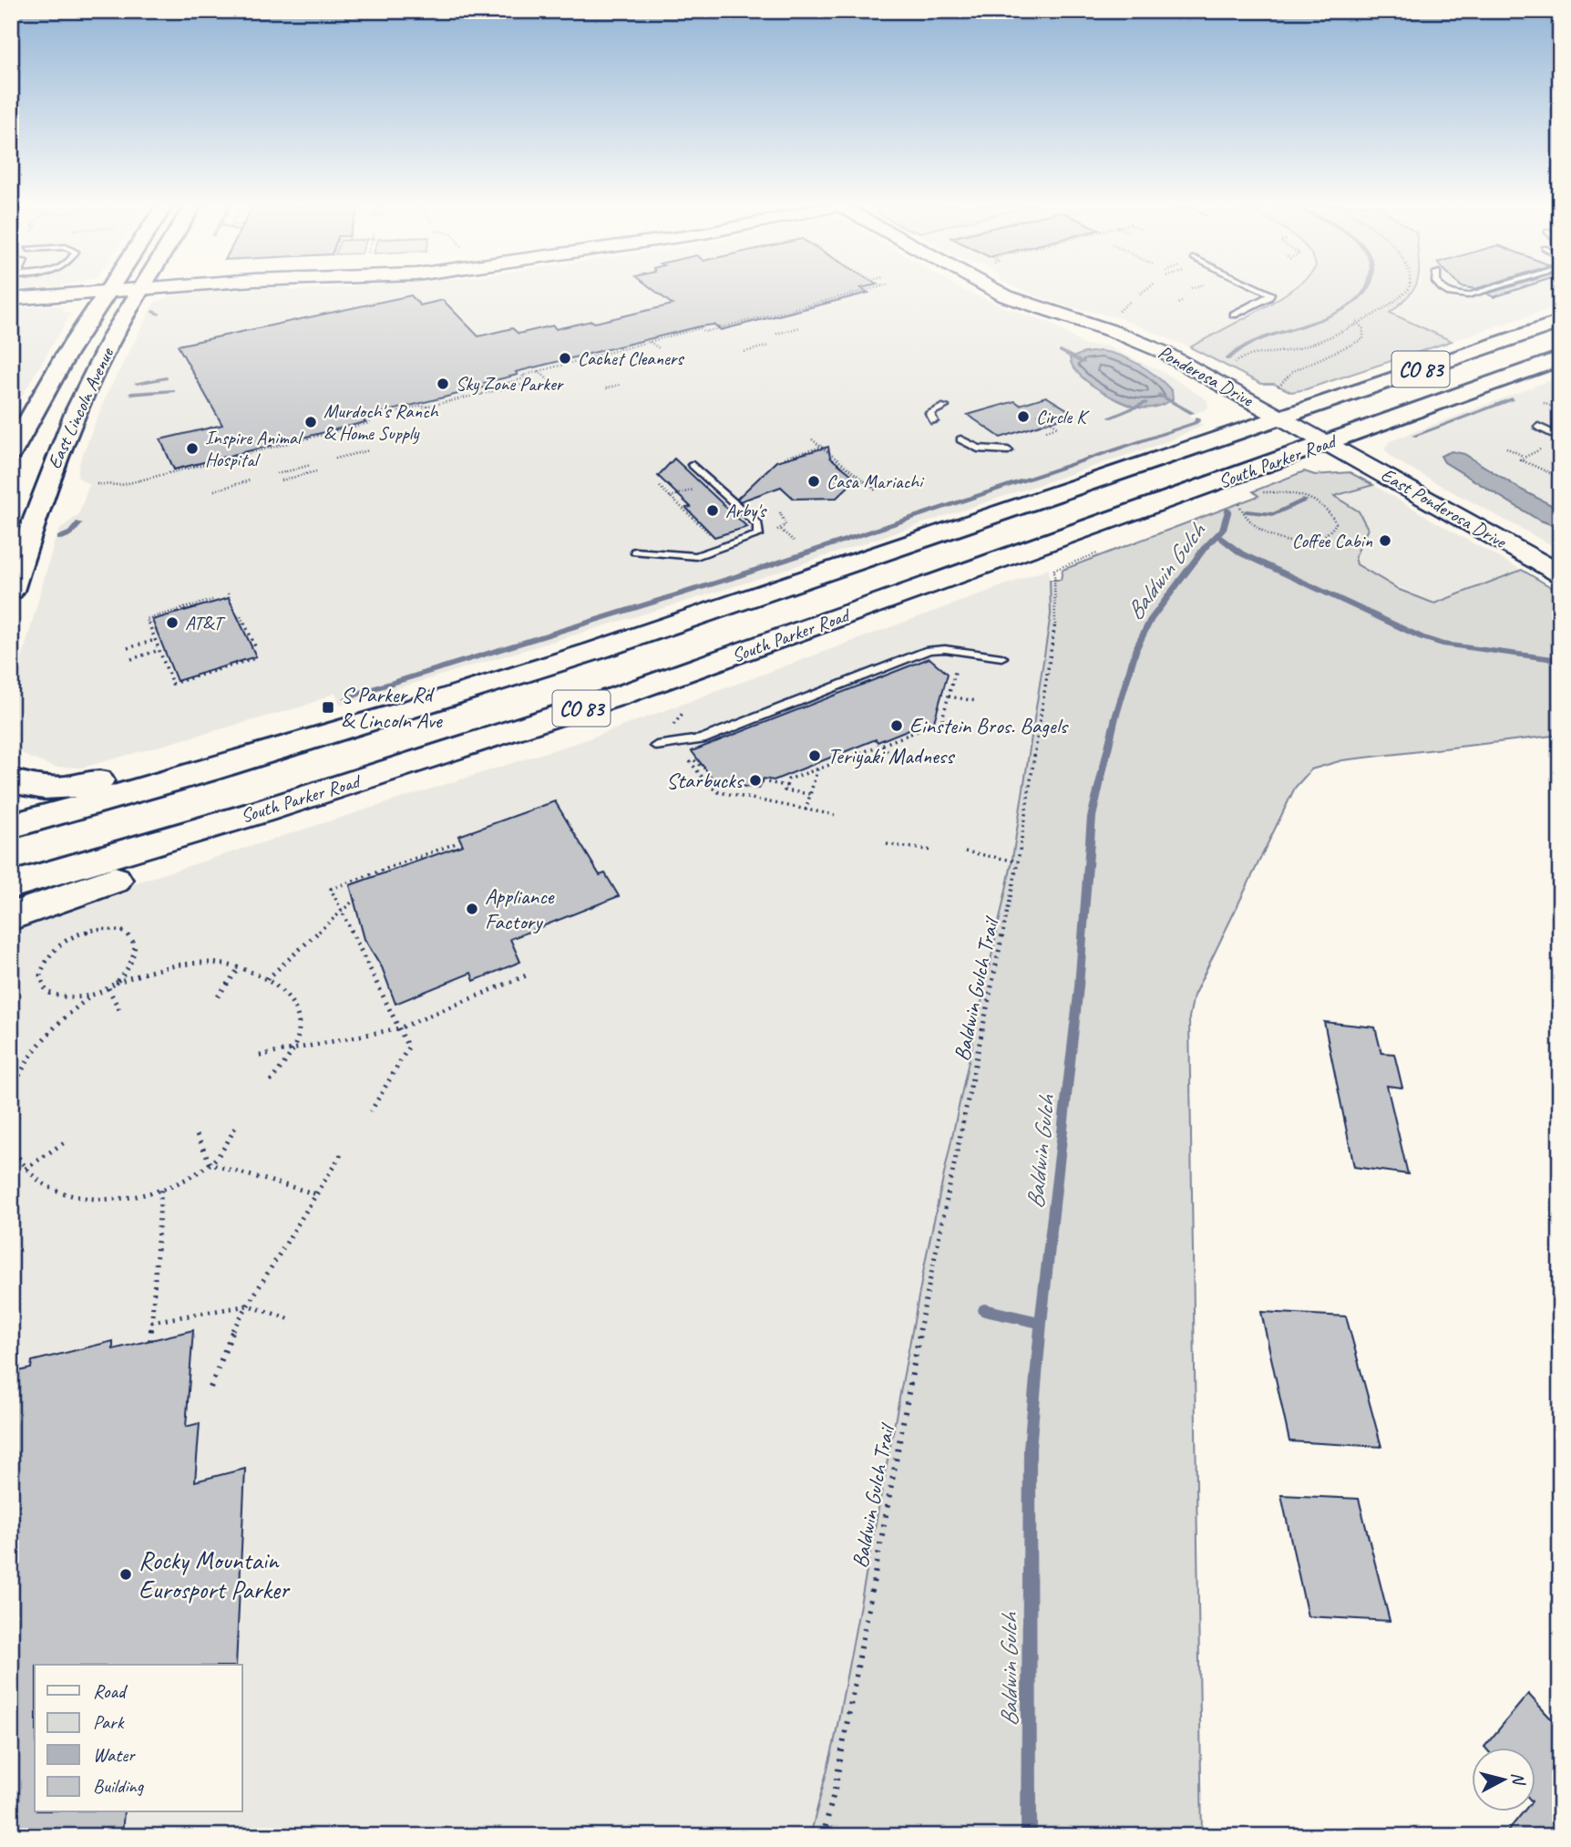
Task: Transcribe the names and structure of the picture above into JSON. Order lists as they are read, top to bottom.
{
  "streets": {
    "main road": ["CO 83", "East Lincoln Avenue", "South Parker Road"],
    "street": ["Ponderosa Drive", "East Ponderosa Drive"],
    "path": ["Baldwin Gulch Trail"]
  },
  "crossings": [
    ["Ponderosa Drive", "South Parker Road"],
    ["Ponderosa Drive", "East Ponderosa Drive"],
    ["South Parker Road", "East Ponderosa Drive"]
  ],
  "water": ["Baldwin Gulch"],
  "places": {
    "other": [
      "Cachet Cleaners",
      "Sky Zone Parker",
      "Circle K",
      "Murdoch's Ranch & Home Supply",
      "Inspire Animal Hospital",
      "Casa Mariachi",
      "Arby's",
      "Coffee Cabin",
      "AT&T",
      "Einstein Bros. Bagels",
      "Teriyaki Madness",
      "Starbucks",
      "Appliance Factory",
      "Rocky Mountain Eurosport Parker"
    ],
    "transit": ["S Parker Rd & Lincoln Ave"]
  },
  "legend": [
    "Road",
    "Park",
    "Water",
    "Building"
  ],
  "north": "right"
}
